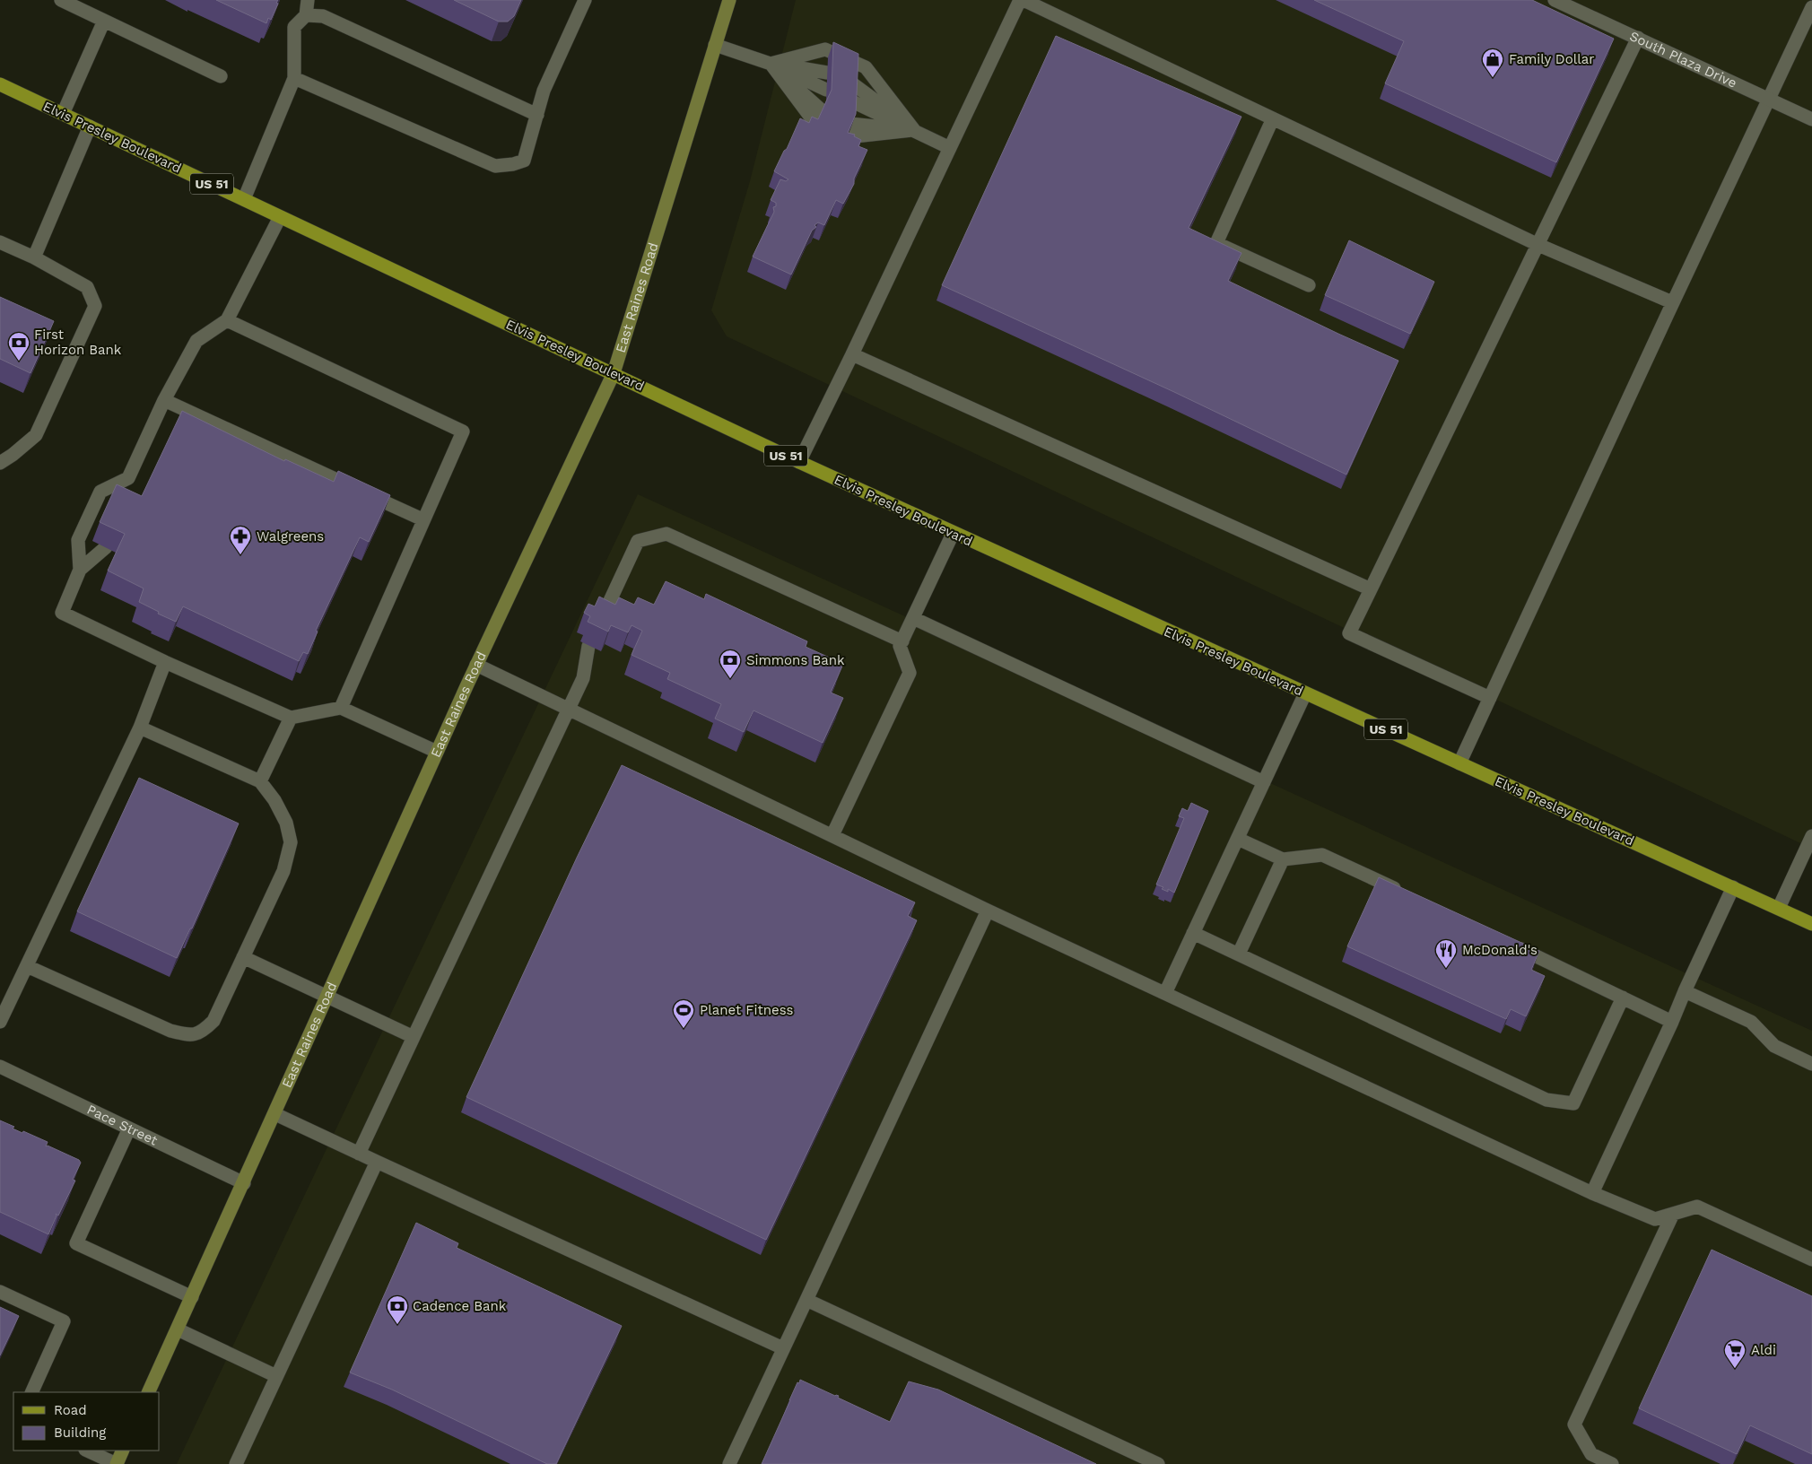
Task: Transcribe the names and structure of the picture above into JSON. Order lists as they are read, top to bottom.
{
  "streets": {
    "main road": ["Elvis Presley Boulevard", "US 51", "East Raines Road"],
    "street": ["South Plaza Drive", "Pace Street"]
  },
  "crossings": [
    ["Elvis Presley Boulevard", "East Raines Road"],
    ["East Raines Road", "Pace Street"]
  ],
  "places": {
    "shop": ["Family Dollar"],
    "bank": ["First Horizon Bank", "Simmons Bank", "Cadence Bank"],
    "pharmacy": ["Walgreens"],
    "restaurant": ["McDonald's"],
    "sports": ["Planet Fitness"],
    "supermarket": ["Aldi"]
  },
  "legend": ["Road", "Building"]
}
